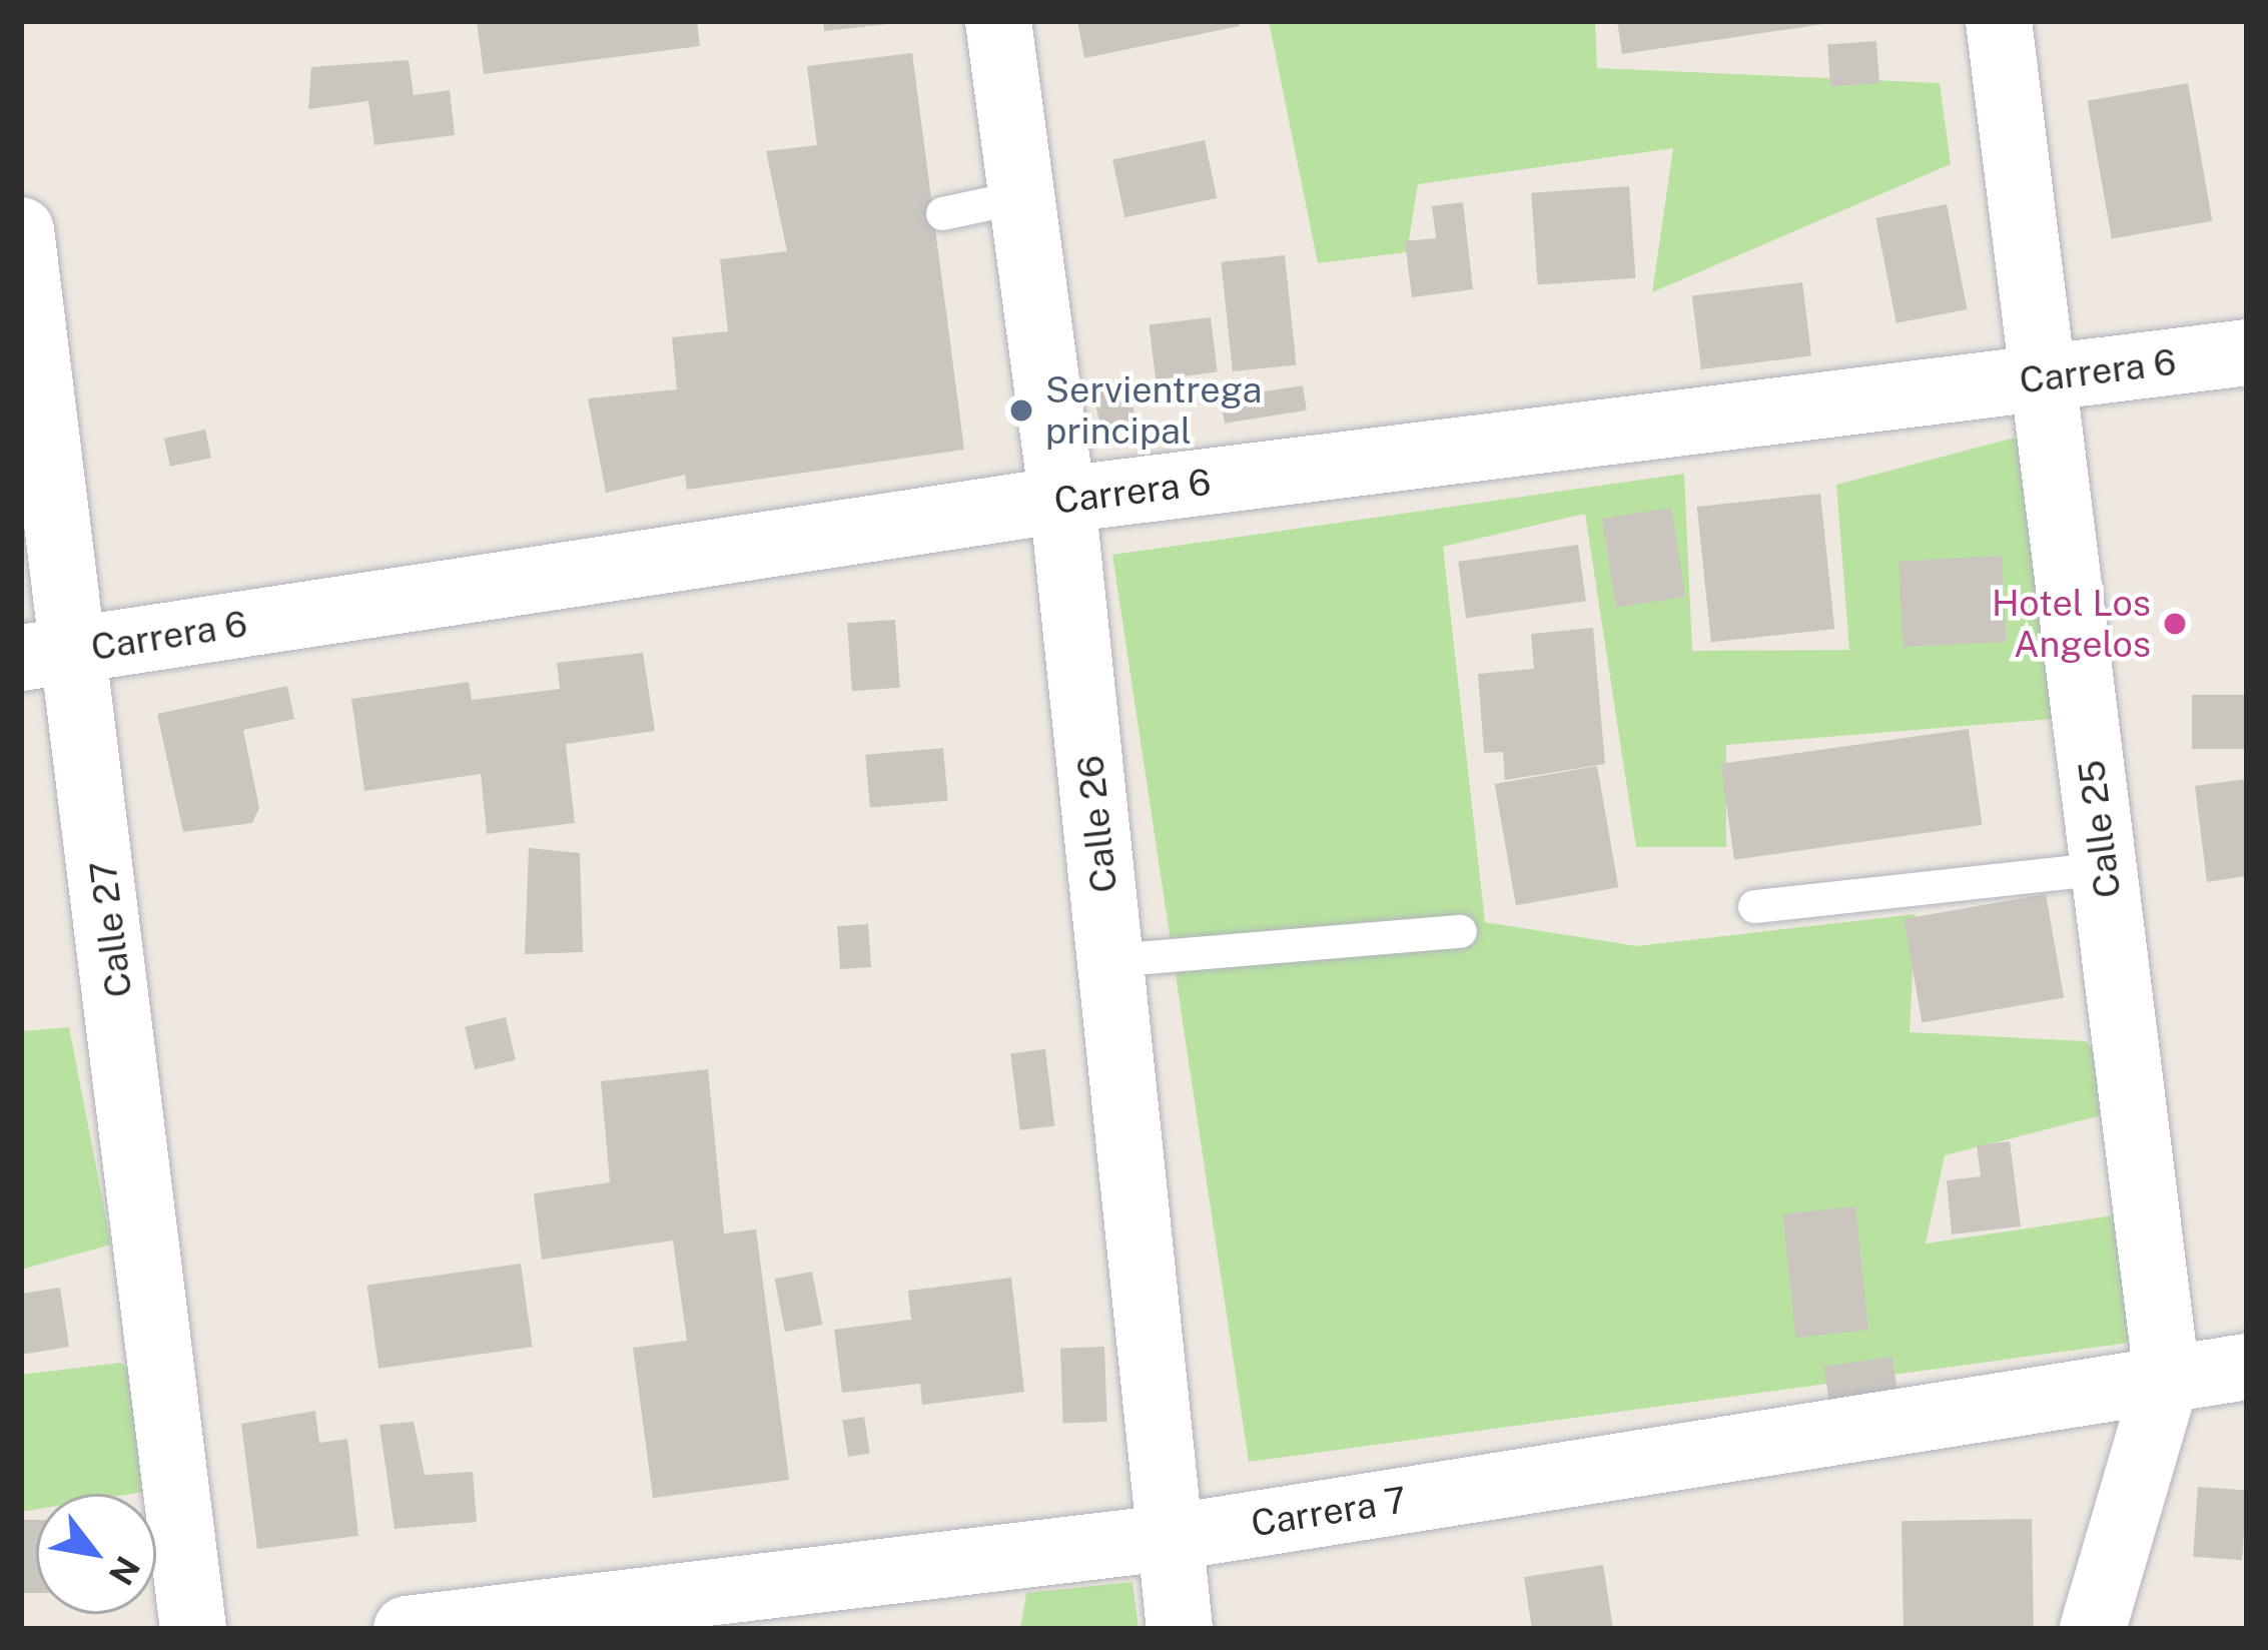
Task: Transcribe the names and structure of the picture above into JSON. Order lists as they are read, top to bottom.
{
  "streets": {
    "street": [
      "Carrera 6",
      "Calle 26",
      "Calle 25",
      "Calle 27",
      "Carrera 7"
    ]
  },
  "crossings": [
    ["Carrera 6", "Calle 26"],
    ["Carrera 6", "Calle 25"],
    ["Carrera 6", "Calle 27"],
    ["Calle 26", "Carrera 7"],
    ["Calle 25", "Carrera 7"]
  ],
  "places": ["Servientrega principal", "Hotel Los Angelos"],
  "north": "bottom right"
}
